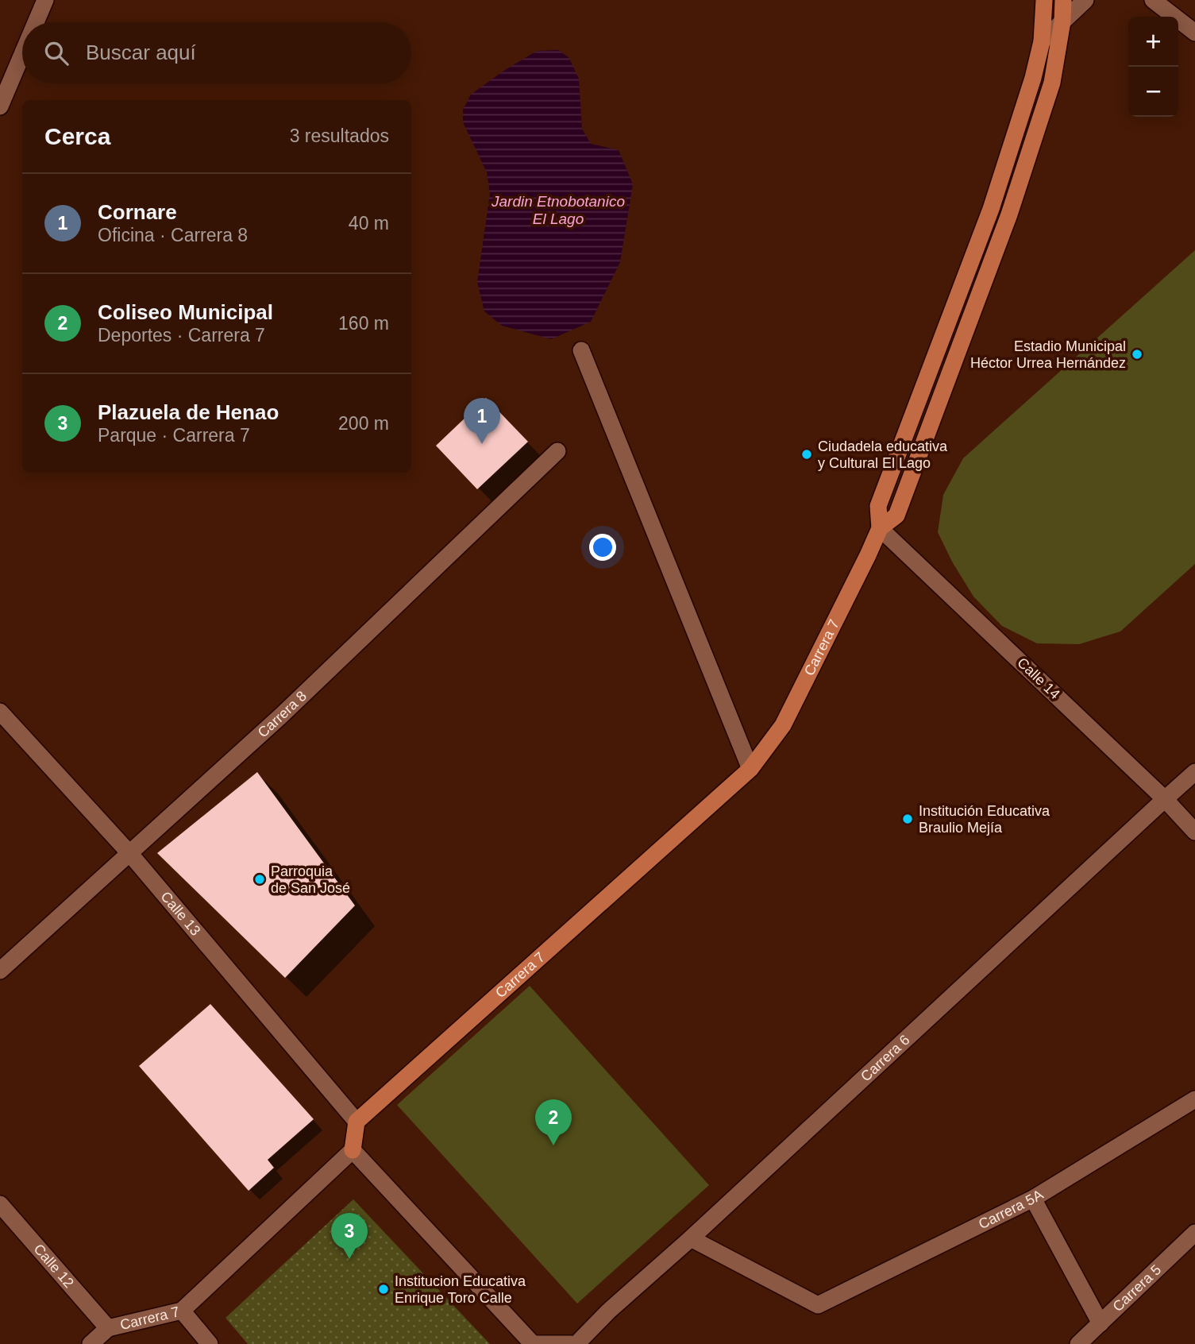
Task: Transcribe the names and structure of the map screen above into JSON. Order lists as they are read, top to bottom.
{
  "streets": {
    "main road": ["Carrera 7"],
    "street": [
      "Calle 14",
      "Carrera 8",
      "Calle 13",
      "Carrera 6",
      "Carrera 5A",
      "Calle 12",
      "Carrera 5"
    ]
  },
  "crossings": [
    ["Carrera 7", "Calle 14"],
    ["Carrera 7", "Calle 13"],
    ["Carrera 7", "Calle 12"],
    ["Calle 14", "Carrera 6"],
    ["Carrera 8", "Calle 13"],
    ["Carrera 6", "Carrera 5A"]
  ],
  "water": ["Jardin Etnobotanico El Lago"],
  "places": [
    "Estadio Municipal Héctor Urrea Hernández",
    "Ciudadela educativa y Cultural El Lago",
    "Institución Educativa Braulio Mejía",
    "Parroquia de San José",
    "Institucion Educativa Enrique Toro Calle"
  ],
  "page": {
    "map_buttons": ["+", "−"],
    "search": "Buscar aquí",
    "heading": ["Cerca", "3 resultados"],
    "list": [
      {
        "mark": "1",
        "name": "Cornare",
        "note": "Oficina · Carrera 8",
        "value": "40 m"
      },
      {
        "mark": "2",
        "name": "Coliseo Municipal",
        "note": "Deportes · Carrera 7",
        "value": "160 m"
      },
      {
        "mark": "3",
        "name": "Plazuela de Henao",
        "note": "Parque · Carrera 7",
        "value": "200 m"
      }
    ],
    "pins": ["1", "2", "3"]
  }
}
